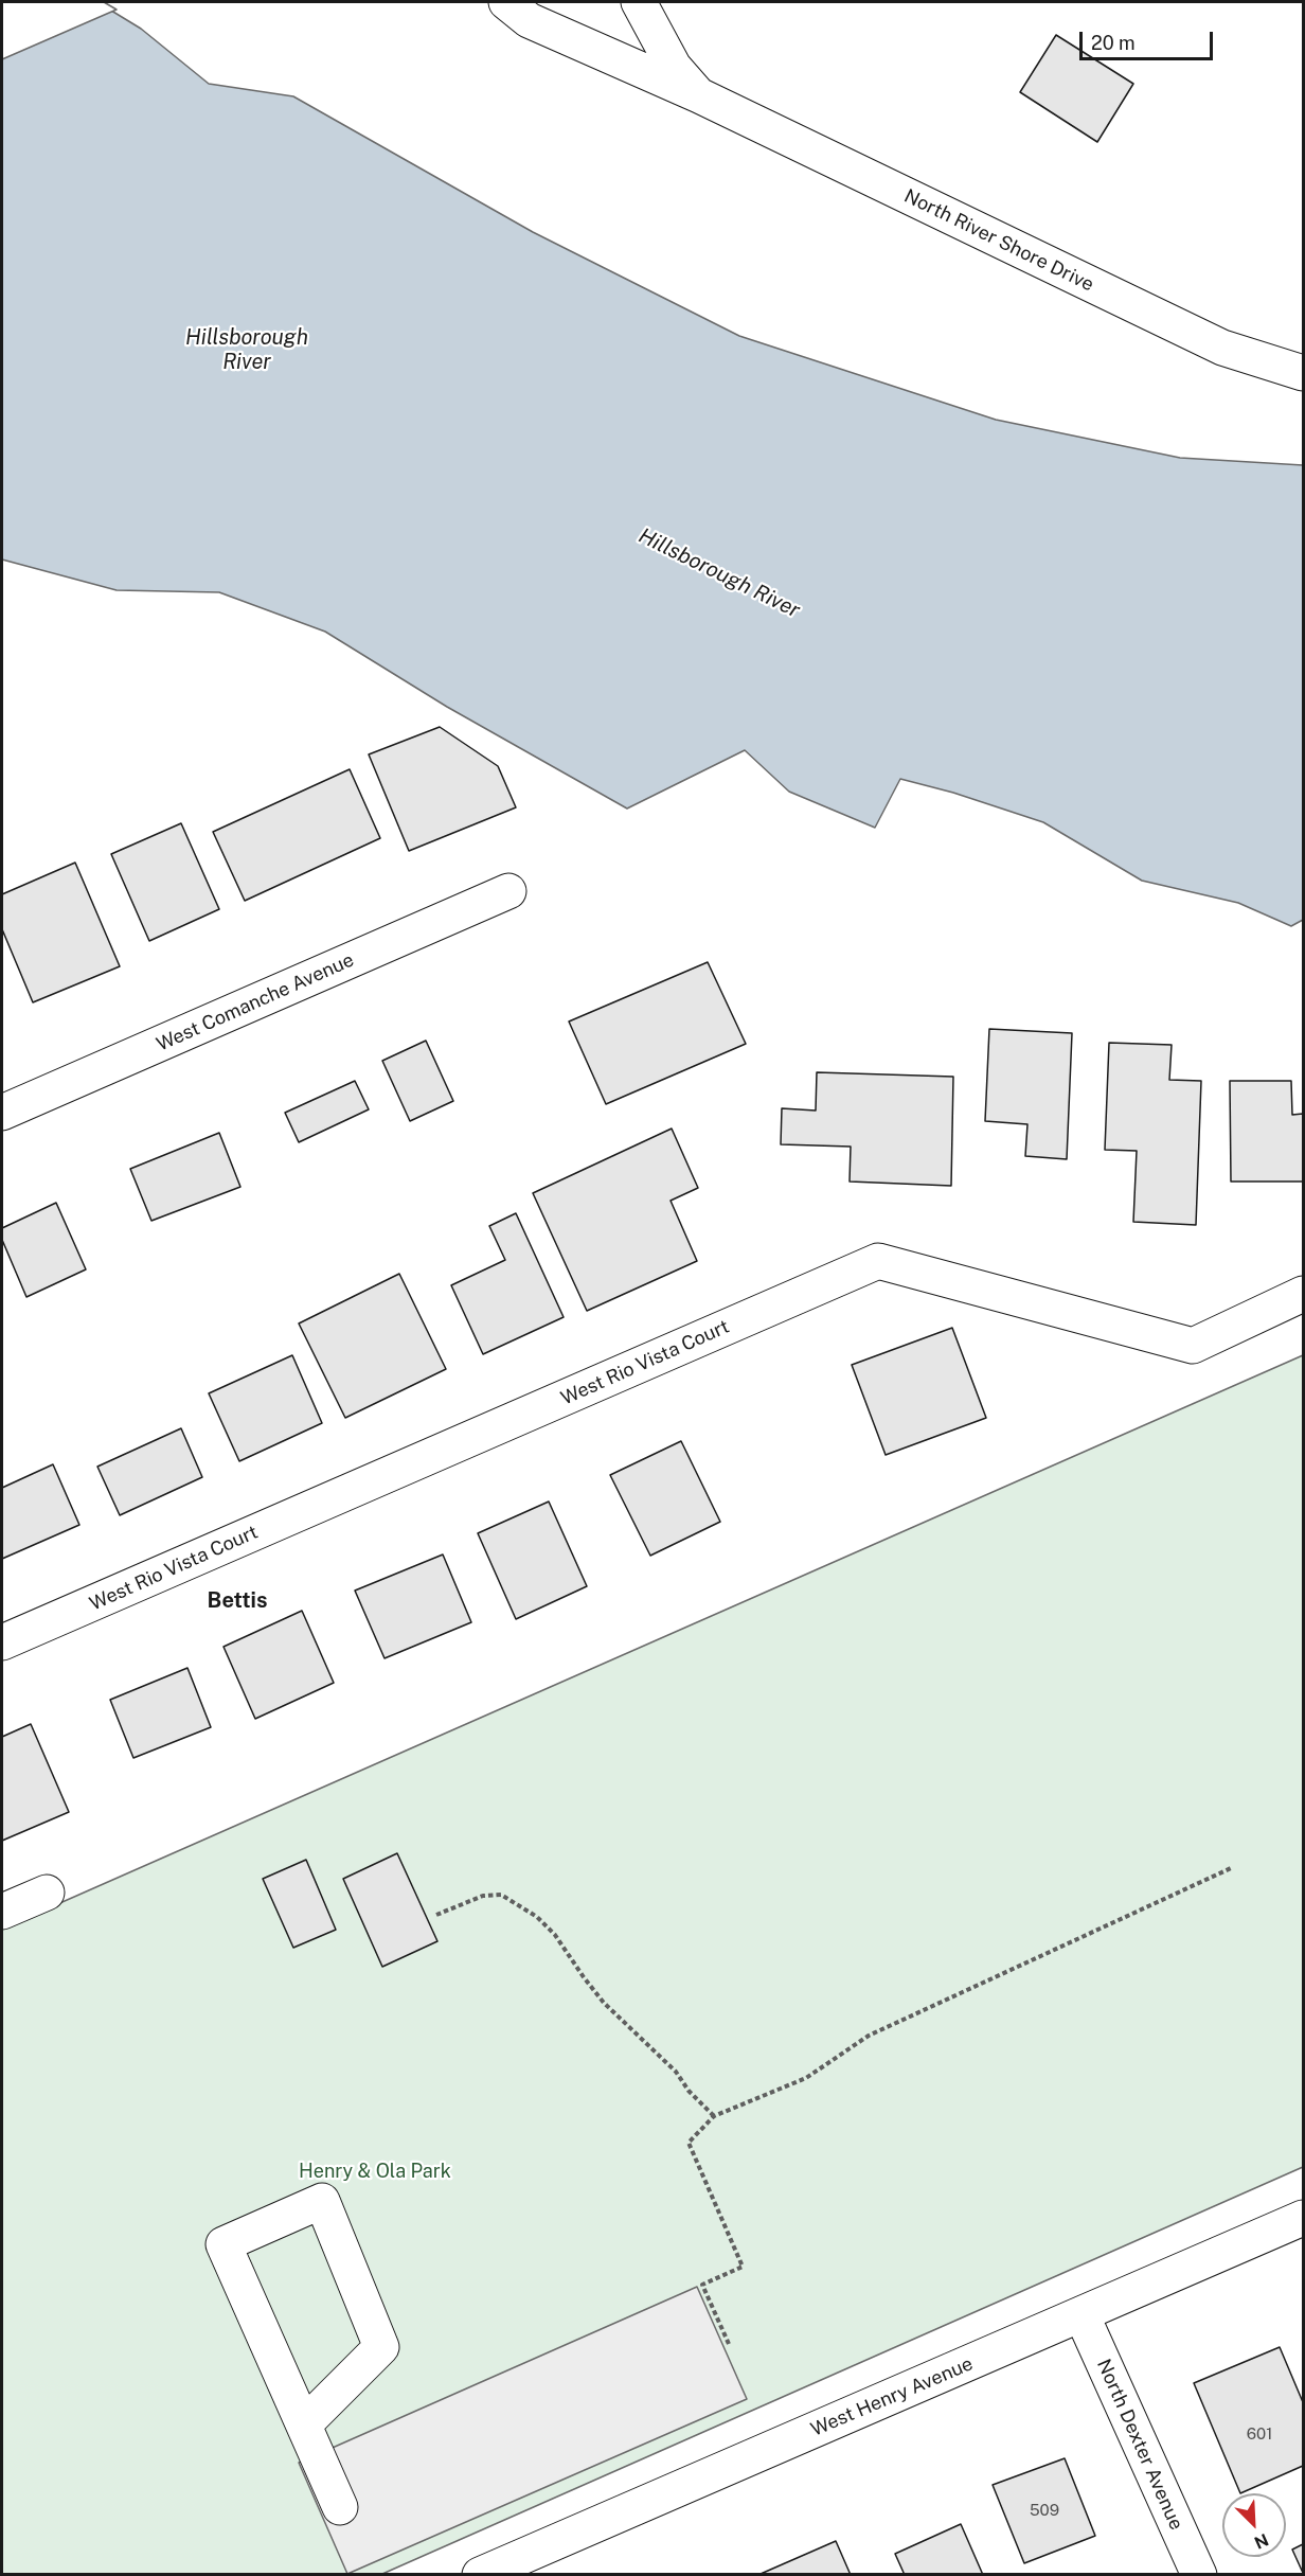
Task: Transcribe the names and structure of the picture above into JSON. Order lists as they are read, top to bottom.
{
  "streets": {
    "street": [
      "North River Shore Drive",
      "West Comanche Avenue",
      "West Rio Vista Court",
      "West Henry Avenue",
      "North Dexter Avenue"
    ]
  },
  "crossings": [
    ["West Henry Avenue", "North Dexter Avenue"]
  ],
  "districts": ["Bettis"],
  "water": ["Hillsborough River"],
  "parks": ["Henry & Ola Park"],
  "house_numbers": ["601", "509"],
  "scale_bar": "20 m",
  "north": "bottom right"
}
